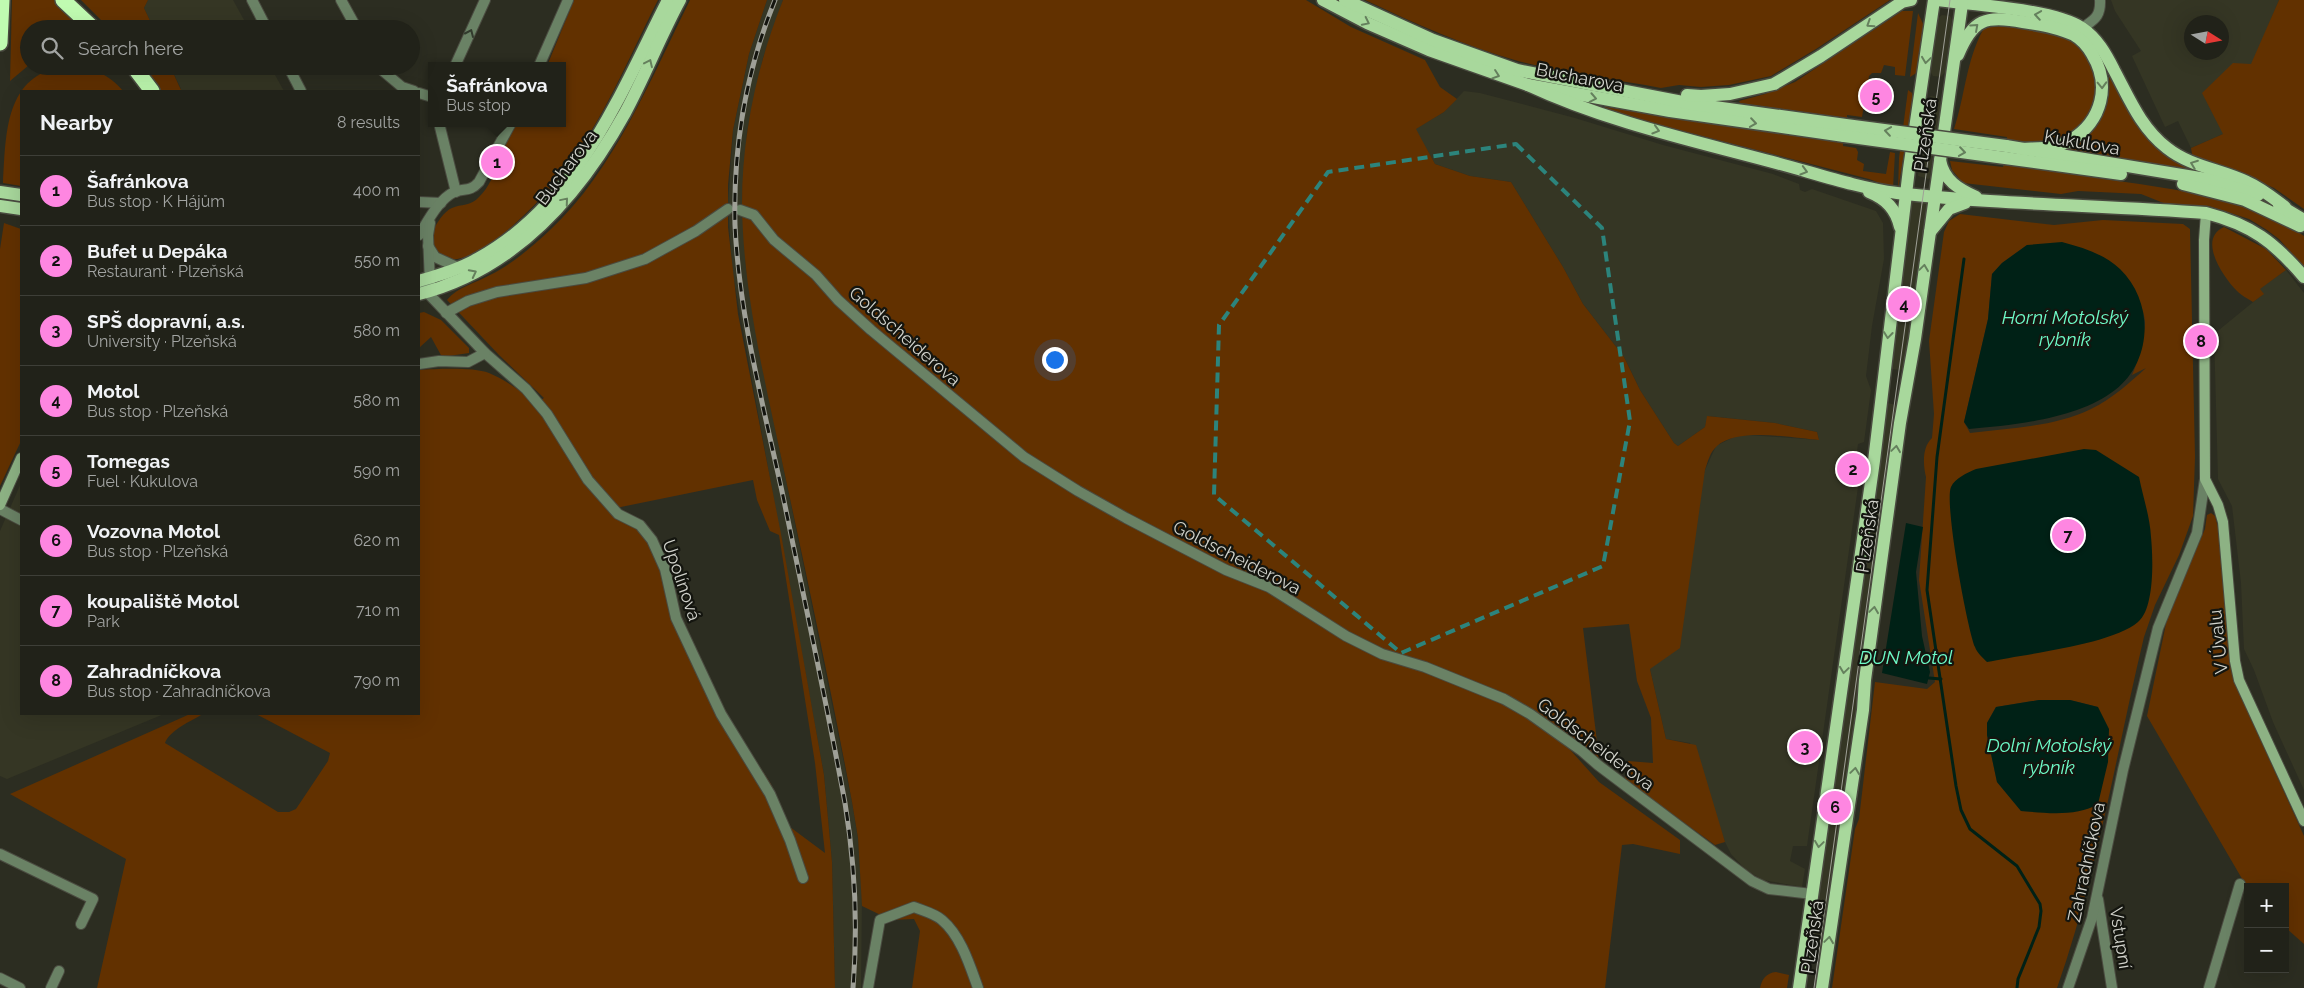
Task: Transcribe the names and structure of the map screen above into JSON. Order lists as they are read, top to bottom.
{
  "streets": {
    "main road": ["Bucharova", "Plzeňská", "Kukulova"],
    "street": [
      "Goldscheiderova",
      "Upolínová",
      "V Úvalu",
      "Zahradníčkova",
      "Vstupní"
    ]
  },
  "crossings": [
    ["Bucharova", "Kukulova"],
    ["Bucharova", "Upolínová"],
    ["Plzeňská", "Goldscheiderova"],
    ["V Úvalu", "Zahradníčkova"],
    ["Zahradníčkova", "Vstupní"]
  ],
  "water": ["Horní Motolský rybník", "DUN Motol", "Dolní Motolský rybník"],
  "north": "right",
  "page": {
    "search": "Search here",
    "popup": ["Šafránkova", "Bus stop"],
    "pins": [
      "5",
      "1",
      "4",
      "8",
      "2",
      "7",
      "3",
      "6"
    ],
    "heading": ["Nearby", "8 results"],
    "list": [
      {
        "mark": "1",
        "name": "Šafránkova",
        "note": "Bus stop · K Hájům",
        "value": "400 m"
      },
      {
        "mark": "2",
        "name": "Bufet u Depáka",
        "note": "Restaurant · Plzeňská",
        "value": "550 m"
      },
      {
        "mark": "3",
        "name": "SPŠ dopravní, a.s.",
        "note": "University · Plzeňská",
        "value": "580 m"
      },
      {
        "mark": "4",
        "name": "Motol",
        "note": "Bus stop · Plzeňská",
        "value": "580 m"
      },
      {
        "mark": "5",
        "name": "Tomegas",
        "note": "Fuel · Kukulova",
        "value": "590 m"
      },
      {
        "mark": "6",
        "name": "Vozovna Motol",
        "note": "Bus stop · Plzeňská",
        "value": "620 m"
      },
      {
        "mark": "7",
        "name": "koupaliště Motol",
        "note": "Park",
        "value": "710 m"
      },
      {
        "mark": "8",
        "name": "Zahradníčkova",
        "note": "Bus stop · Zahradníčkova",
        "value": "790 m"
      }
    ],
    "map_buttons": ["+", "−"]
  }
}
